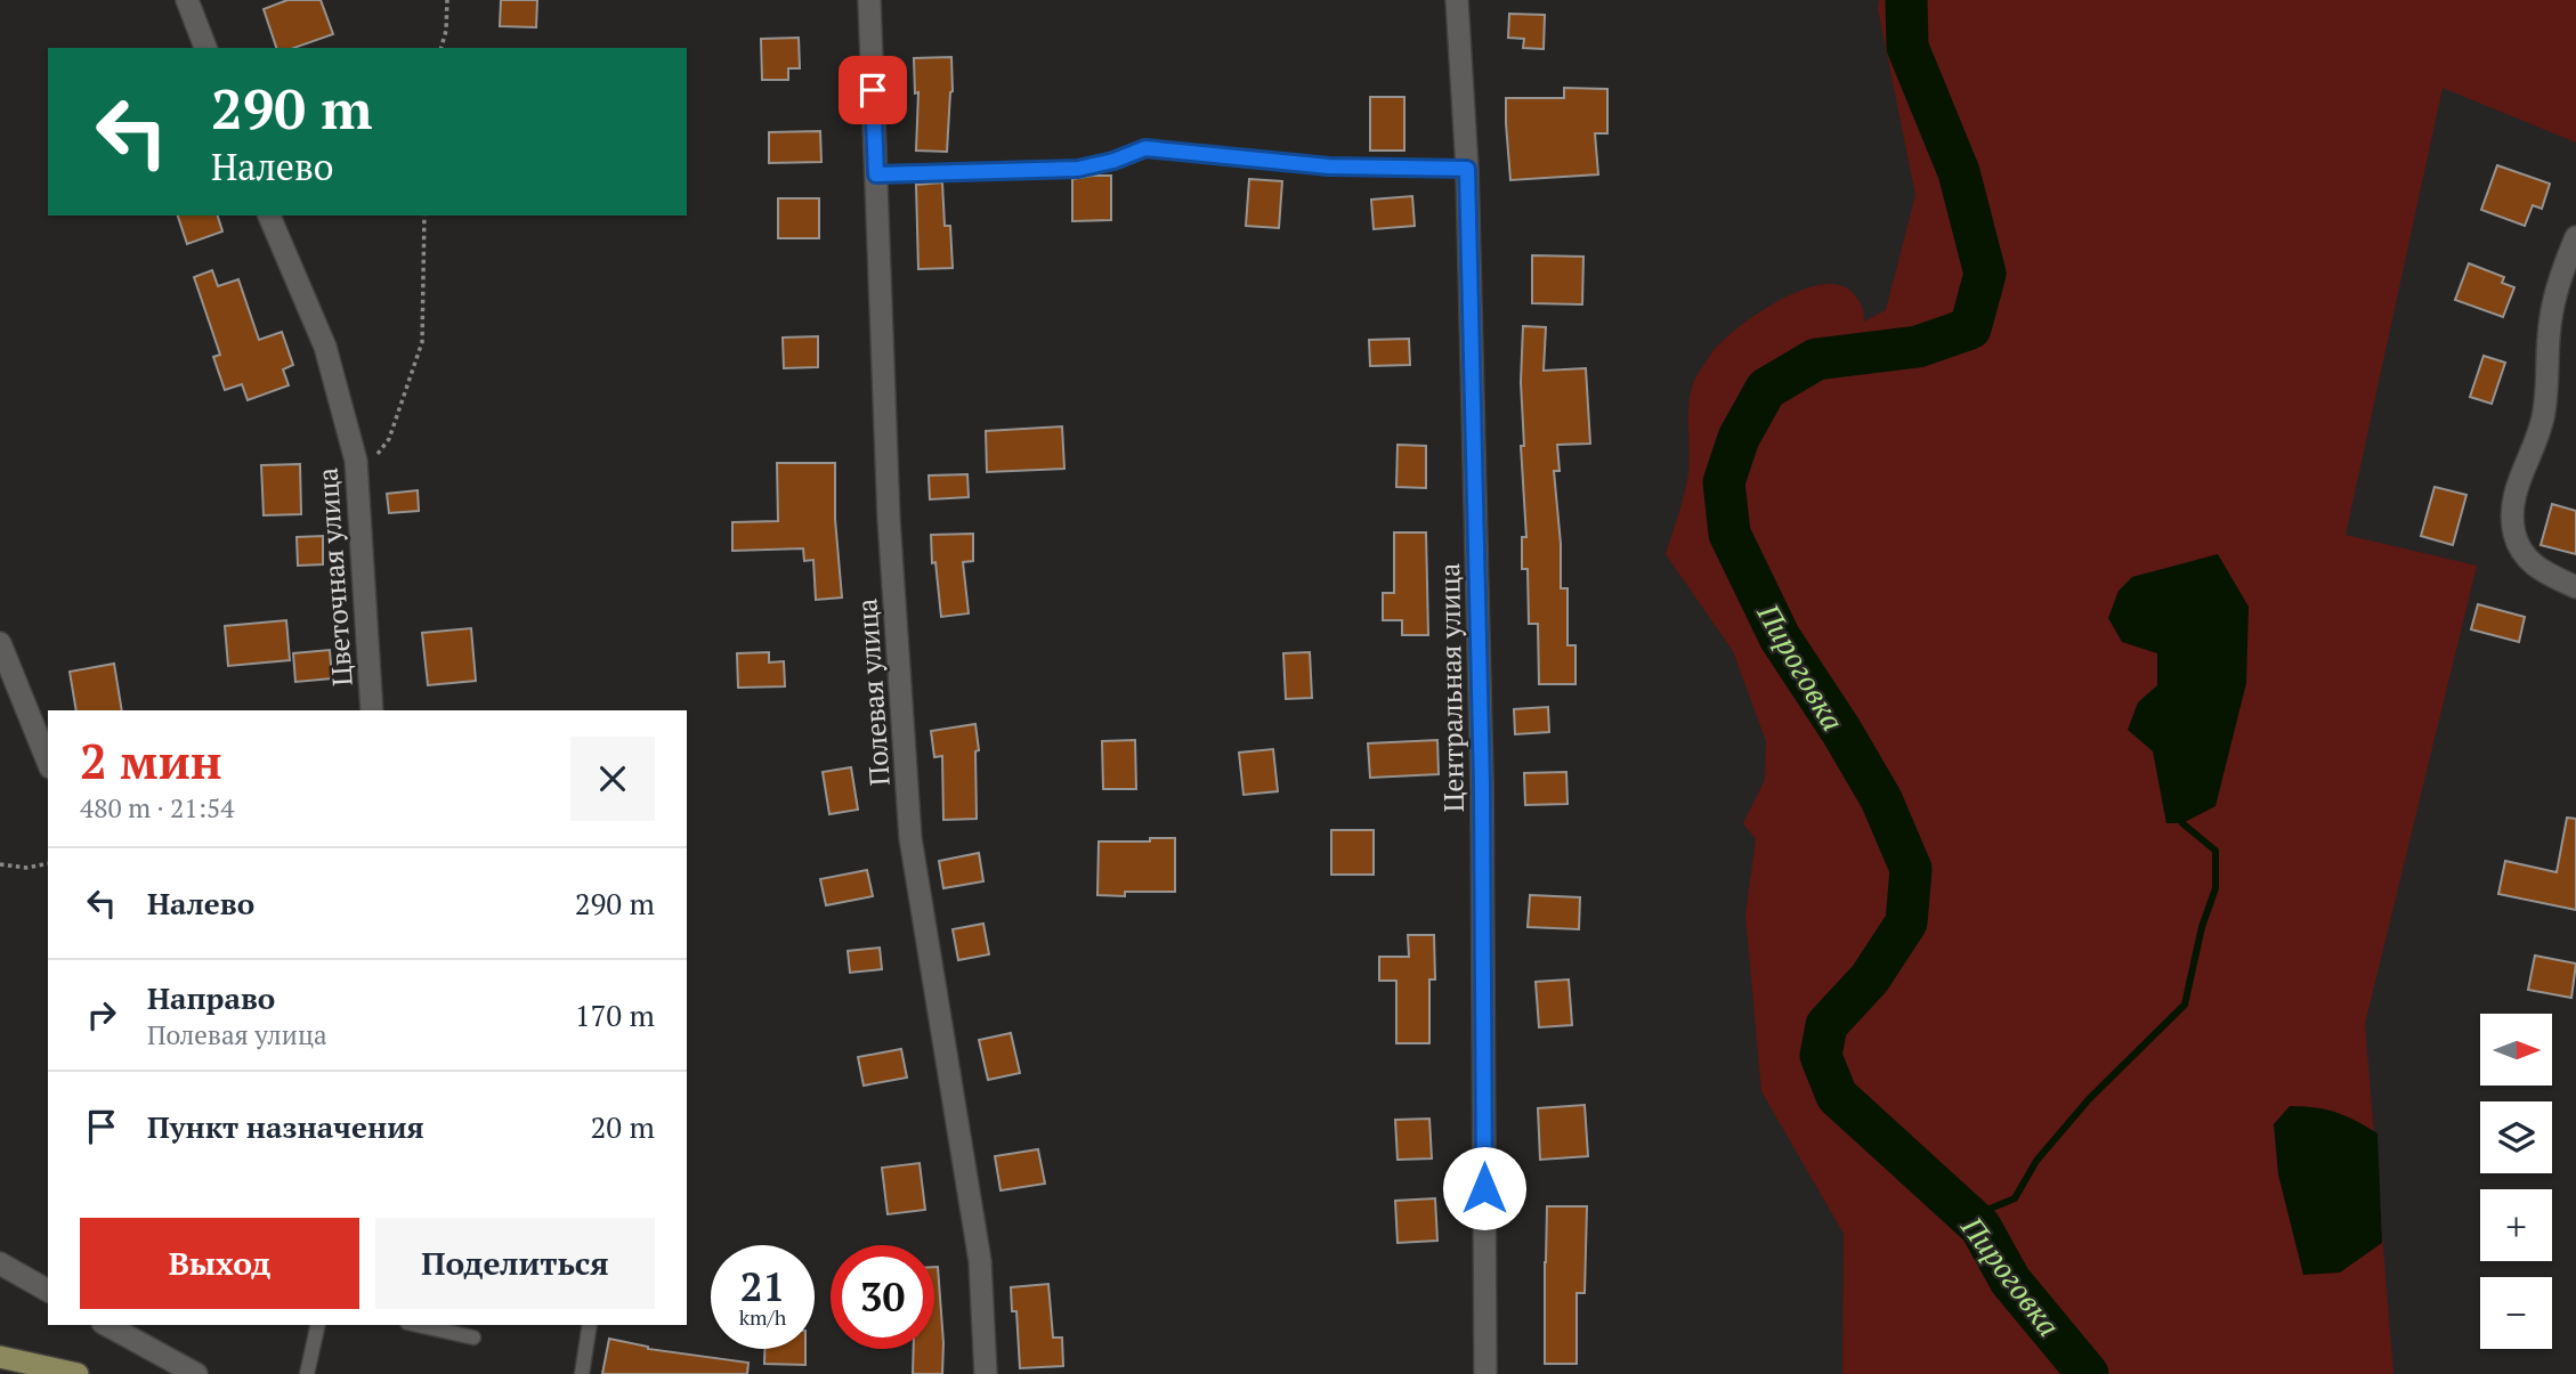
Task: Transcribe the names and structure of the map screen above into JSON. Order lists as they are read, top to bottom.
{
  "streets": {
    "street": ["Цветочная улица", "Центральная улица", "Полевая улица"]
  },
  "water": ["Пироговка"],
  "north": "right",
  "page": {
    "turn": ["290 m", "Налево"],
    "heading": ["2 мин", "480 m · 21:54"],
    "list": [
      {
        "name": "Налево",
        "value": "290 m"
      },
      {
        "name": "Направо",
        "note": "Полевая улица",
        "value": "170 m"
      },
      {
        "name": "Пункт назначения",
        "value": "20 m"
      }
    ],
    "map_buttons": ["+", "−"],
    "buttons": ["Выход", "Поделиться"],
    "speed": "21 km/h",
    "limit": "30"
  }
}
